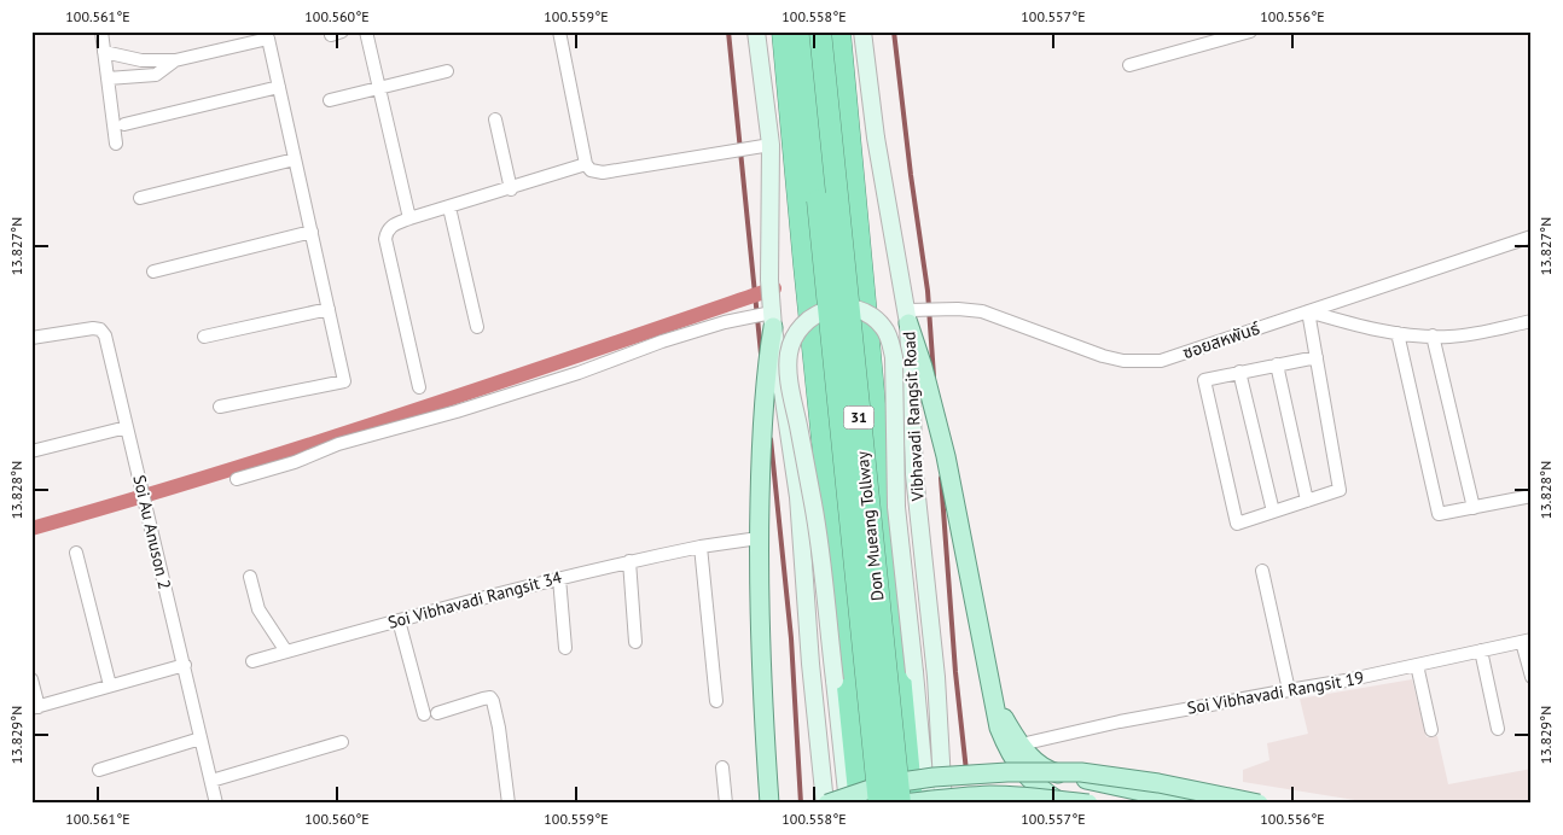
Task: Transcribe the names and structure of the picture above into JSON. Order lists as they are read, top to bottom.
{
  "streets": {
    "highway": ["Vibhavadi Rangsit Road", "31", "Don Mueang Tollway"],
    "street": [
      "ซอยสหพันธ์",
      "Soi Au Anuson 2",
      "Soi Vibhavadi Rangsit 34",
      "Soi Vibhavadi Rangsit 19"
    ]
  },
  "crossings": [
    ["ซอยสหพันธ์", "Vibhavadi Rangsit Road"]
  ],
  "coordinates": [
    "100.561°E",
    "100.560°E",
    "100.559°E",
    "100.558°E",
    "100.557°E",
    "100.556°E",
    "13.827°N",
    "13.828°N",
    "13.829°N"
  ]
}
